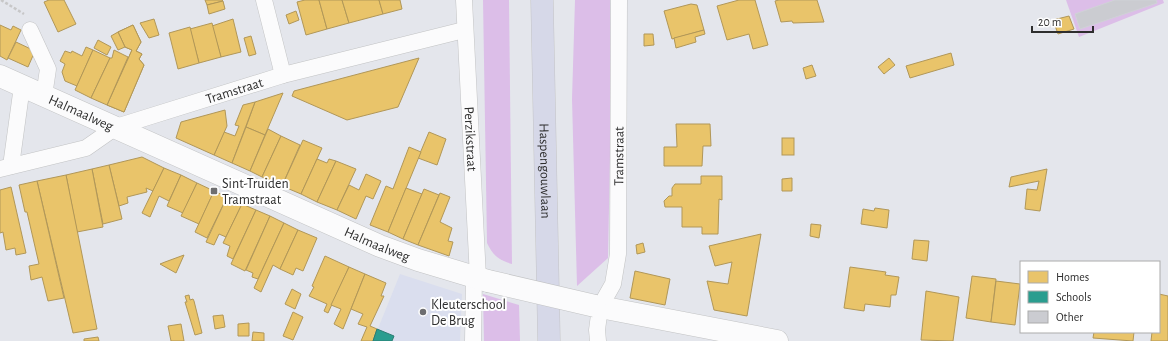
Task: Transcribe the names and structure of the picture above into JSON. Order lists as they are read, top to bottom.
{
  "streets": {
    "main road": ["Haspengouwlaan"],
    "street": ["Tramstraat", "Halmaalweg", "Perzikstraat"]
  },
  "crossings": [
    ["Tramstraat", "Halmaalweg"],
    ["Tramstraat", "Perzikstraat"],
    ["Halmaalweg", "Perzikstraat"]
  ],
  "places": {
    "transit": ["Sint-Truiden Tramstraat"],
    "other": ["Kleuterschool De Brug"]
  },
  "legend": ["Homes", "Schools", "Other"],
  "scale_bar": "20 m"
}
